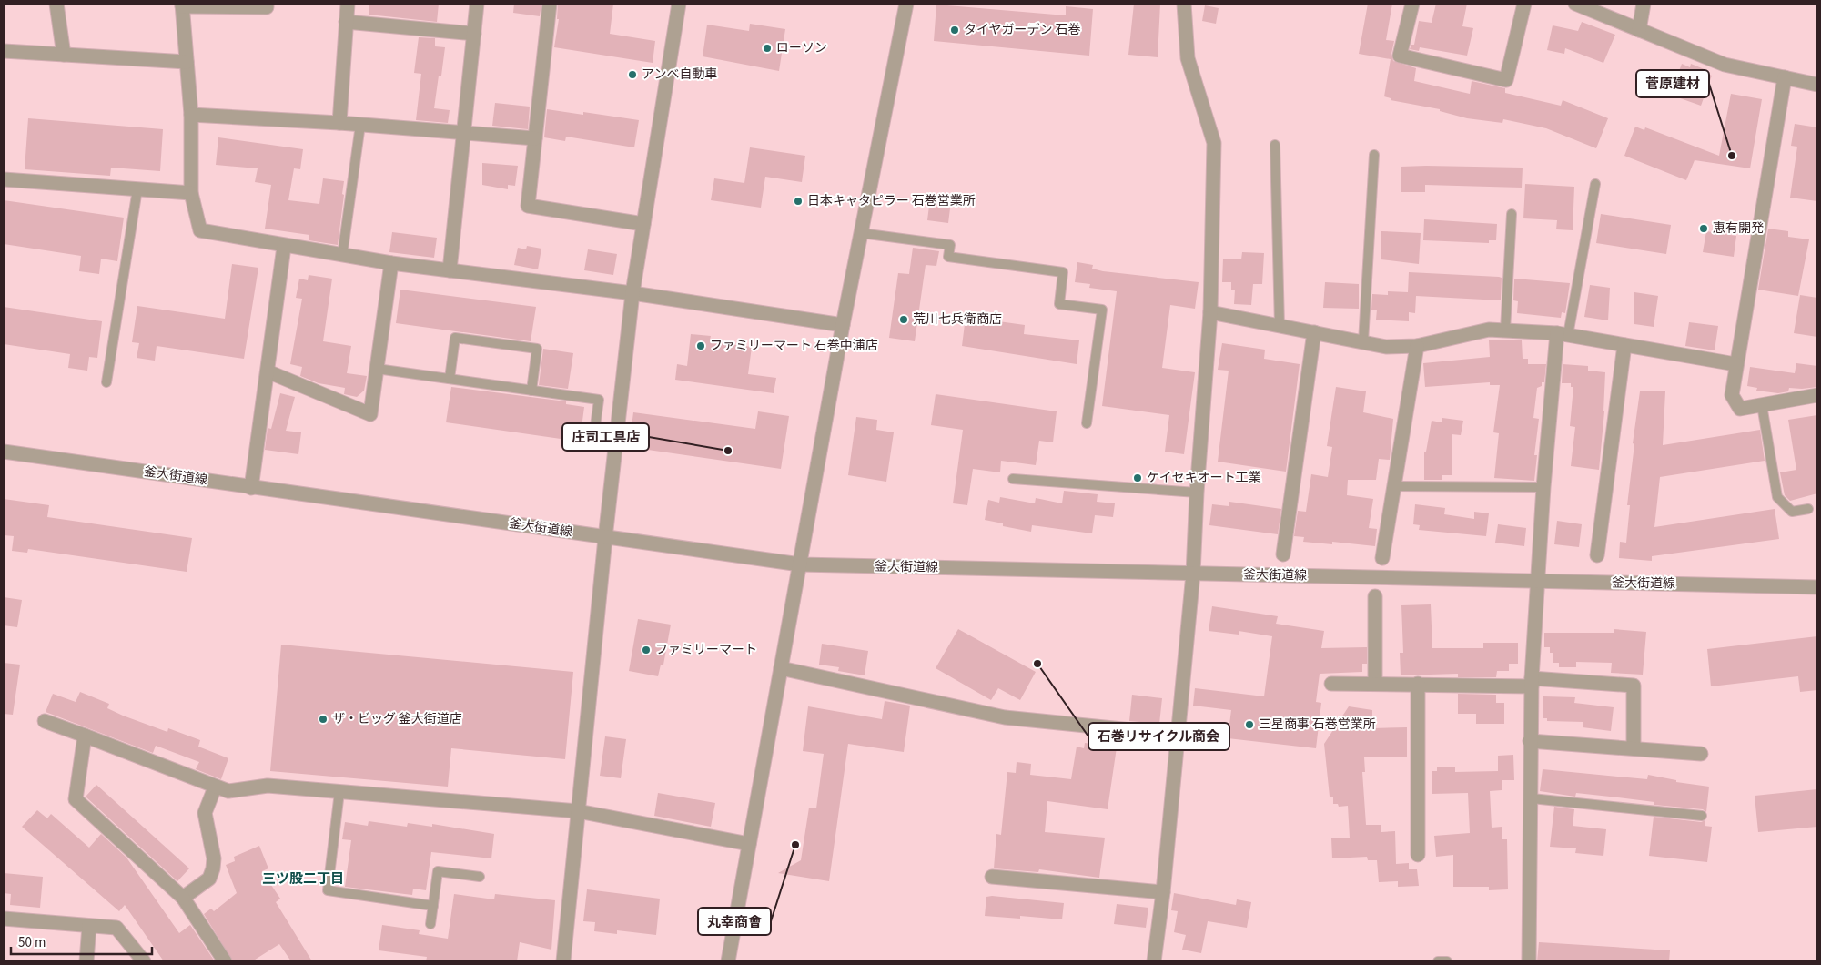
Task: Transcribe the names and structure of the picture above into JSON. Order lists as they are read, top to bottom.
{
  "streets": {
    "street": ["釜大街道線"]
  },
  "districts": ["三ツ股二丁目"],
  "places": [
    "タイヤガーデン 石巻",
    "ローソン",
    "アンベ自動車",
    "菅原建材",
    "日本キャタピラー 石巻営業所",
    "恵有開発",
    "荒川七兵衛商店",
    "ファミリーマート 石巻中浦店",
    "庄司工具店",
    "ケイセキオート工業",
    "ファミリーマート",
    "石巻リサイクル商会",
    "ザ・ビッグ 釜大街道店",
    "三星商事 石巻営業所",
    "丸幸商會"
  ],
  "scale_bar": "50 m"
}
